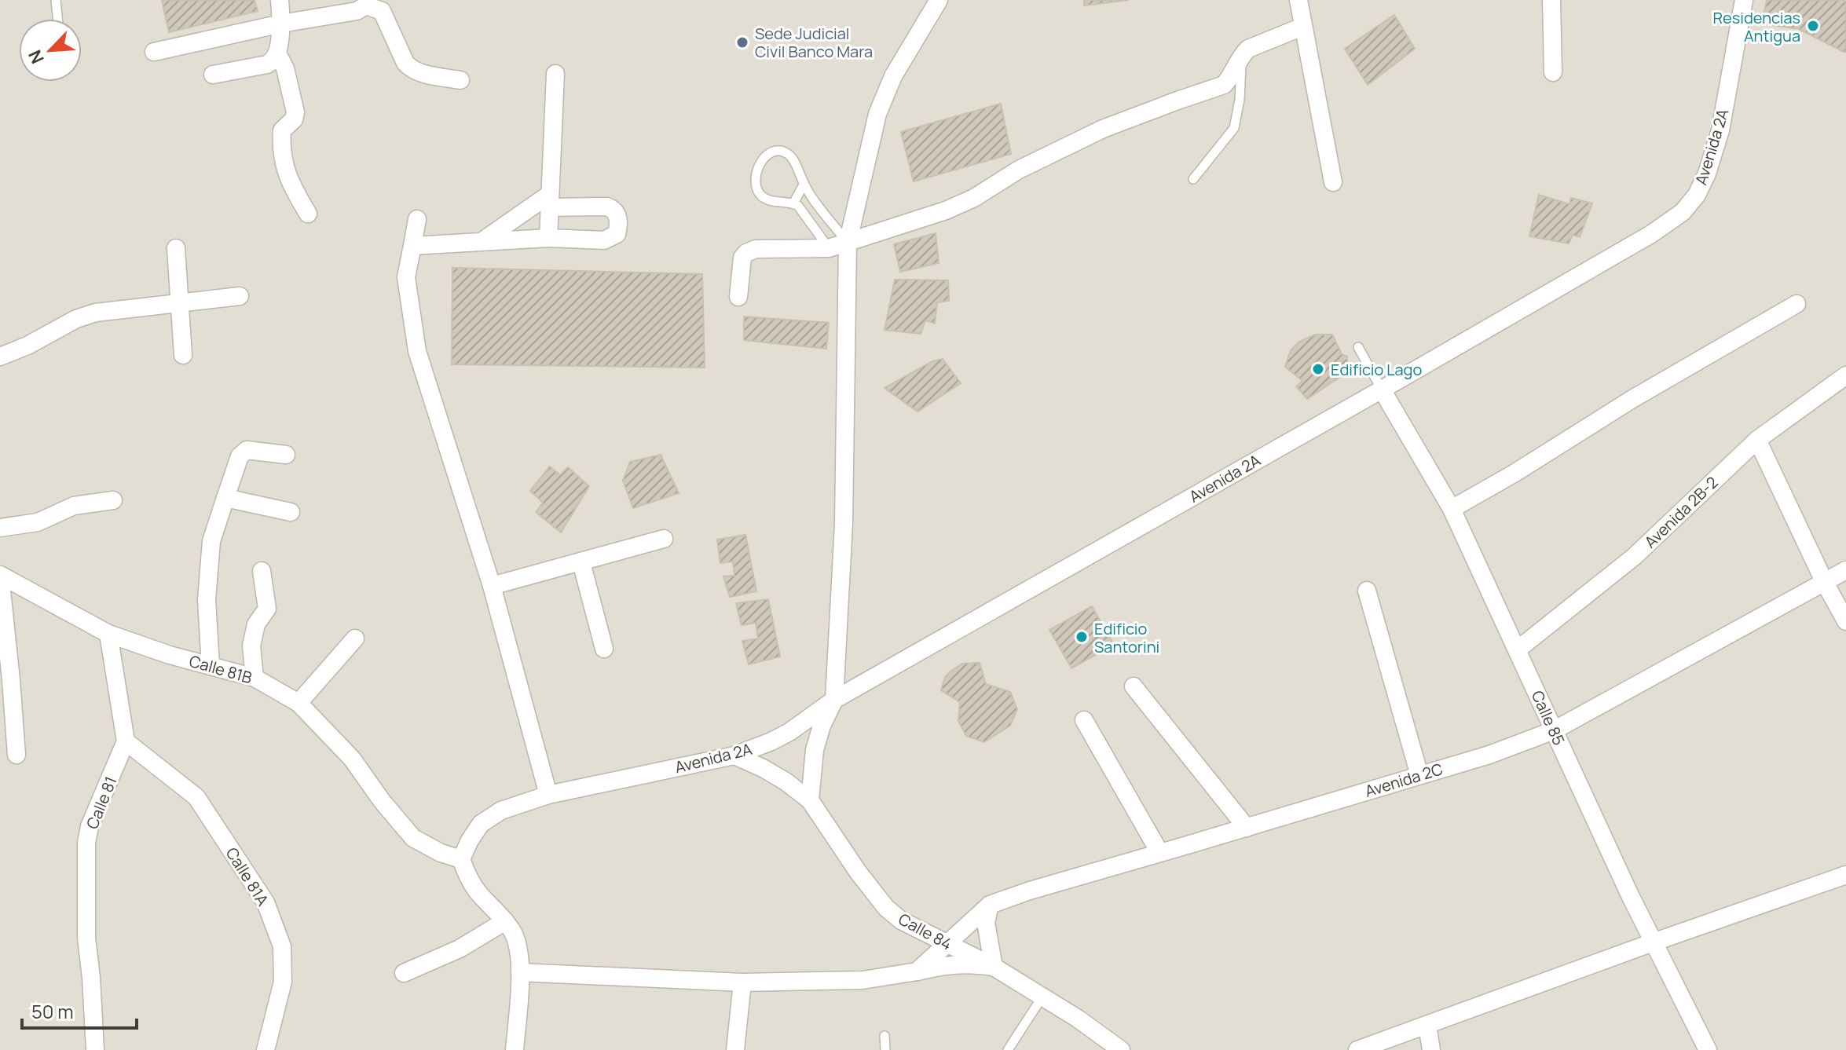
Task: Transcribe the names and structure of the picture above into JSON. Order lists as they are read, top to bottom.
{
  "streets": {
    "street": [
      "Avenida 2A",
      "Avenida 2B-2",
      "Calle 81B",
      "Calle 85",
      "Avenida 2C",
      "Calle 81",
      "Calle 81A",
      "Calle 84"
    ]
  },
  "crossings": [
    ["Avenida 2A", "Calle 81B"],
    ["Avenida 2A", "Calle 85"],
    ["Avenida 2A", "Calle 84"],
    ["Avenida 2B-2", "Calle 85"],
    ["Calle 85", "Avenida 2C"],
    ["Avenida 2C", "Calle 84"],
    ["Calle 81", "Calle 81A"]
  ],
  "places": [
    "Residencias Antigua",
    "Sede Judicial Civil Banco Mara",
    "Edificio Lago",
    "Edificio Santorini"
  ],
  "scale_bar": "50 m",
  "north": "bottom left"
}
